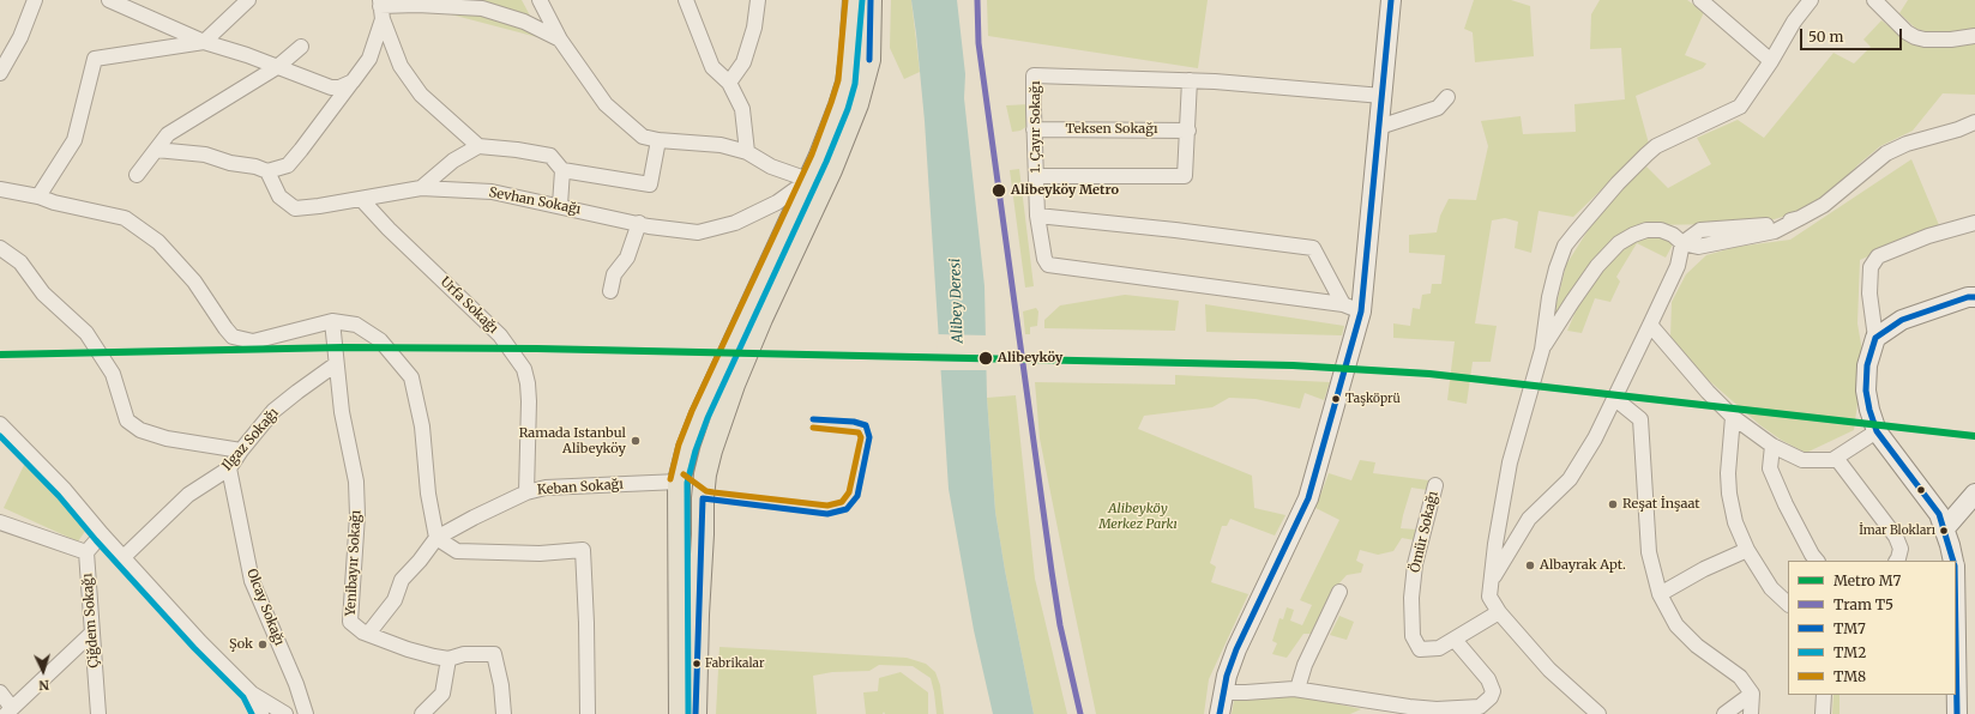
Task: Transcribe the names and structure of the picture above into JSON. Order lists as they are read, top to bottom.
{
  "streets": {
    "street": [
      "1. Çayır Sokağı",
      "Teksen Sokağı",
      "Sevhan Sokağı",
      "Urfa Sokağı",
      "Ilgaz Sokağı",
      "Keban Sokağı",
      "Ömür Sokağı",
      "Yenibayır Sokağı",
      "Olcay Sokağı",
      "Çiğdem Sokağı"
    ]
  },
  "crossings": [
    ["1. Çayır Sokağı", "Teksen Sokağı"],
    ["Sevhan Sokağı", "Urfa Sokağı"],
    ["Urfa Sokağı", "Keban Sokağı"],
    ["Ilgaz Sokağı", "Yenibayır Sokağı"],
    ["Ilgaz Sokağı", "Olcay Sokağı"]
  ],
  "water": ["Alibey Deresi"],
  "parks": ["Alibeyköy Merkez Parkı"],
  "places": [
    "Alibeyköy Metro",
    "Alibeyköy",
    "Taşköprü",
    "Ramada Istanbul Alibeyköy",
    "Reşat İnşaat",
    "İmar Blokları",
    "Albayrak Apt.",
    "Şok",
    "Fabrikalar"
  ],
  "lines": [
    "tram line T5",
    "transit line TM7",
    "transit line TM2",
    "transit line TM8",
    "metro line M7"
  ],
  "legend": [
    "Metro M7",
    "Tram T5",
    "TM7",
    "TM2",
    "TM8"
  ],
  "scale_bar": "50 m",
  "north": "bottom"
}
